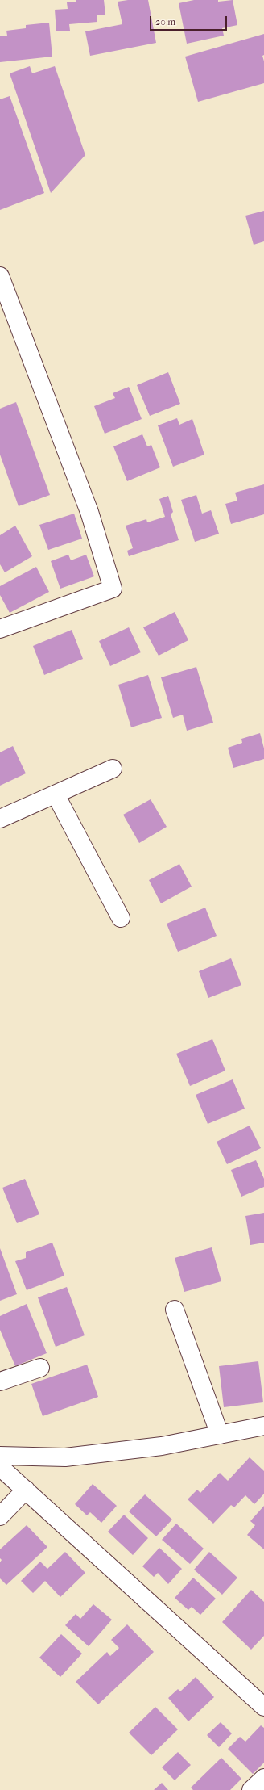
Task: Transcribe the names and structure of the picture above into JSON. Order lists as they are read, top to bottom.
{
  "scale_bar": "20 m"
}
